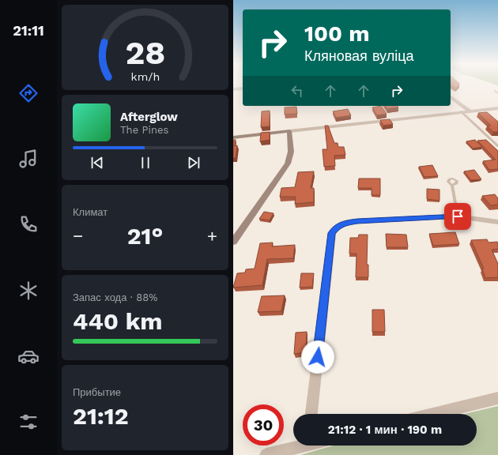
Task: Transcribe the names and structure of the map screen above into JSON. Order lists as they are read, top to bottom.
{
  "page": {
    "tabs": "21:11",
    "turn": ["100 m", "Кляновая вуліца"],
    "song": ["Afterglow", "The Pines"],
    "tile": [
      "Климат",
      ["Запас хода · 88%", "440 km"],
      ["Прибытие", "21:12"]
    ],
    "heat": ["−", "21°", "+"],
    "limit": "30",
    "trip": "21:12 · 1 мин · 190 m",
    "gauge": ["28", "km/h"]
  }
}
